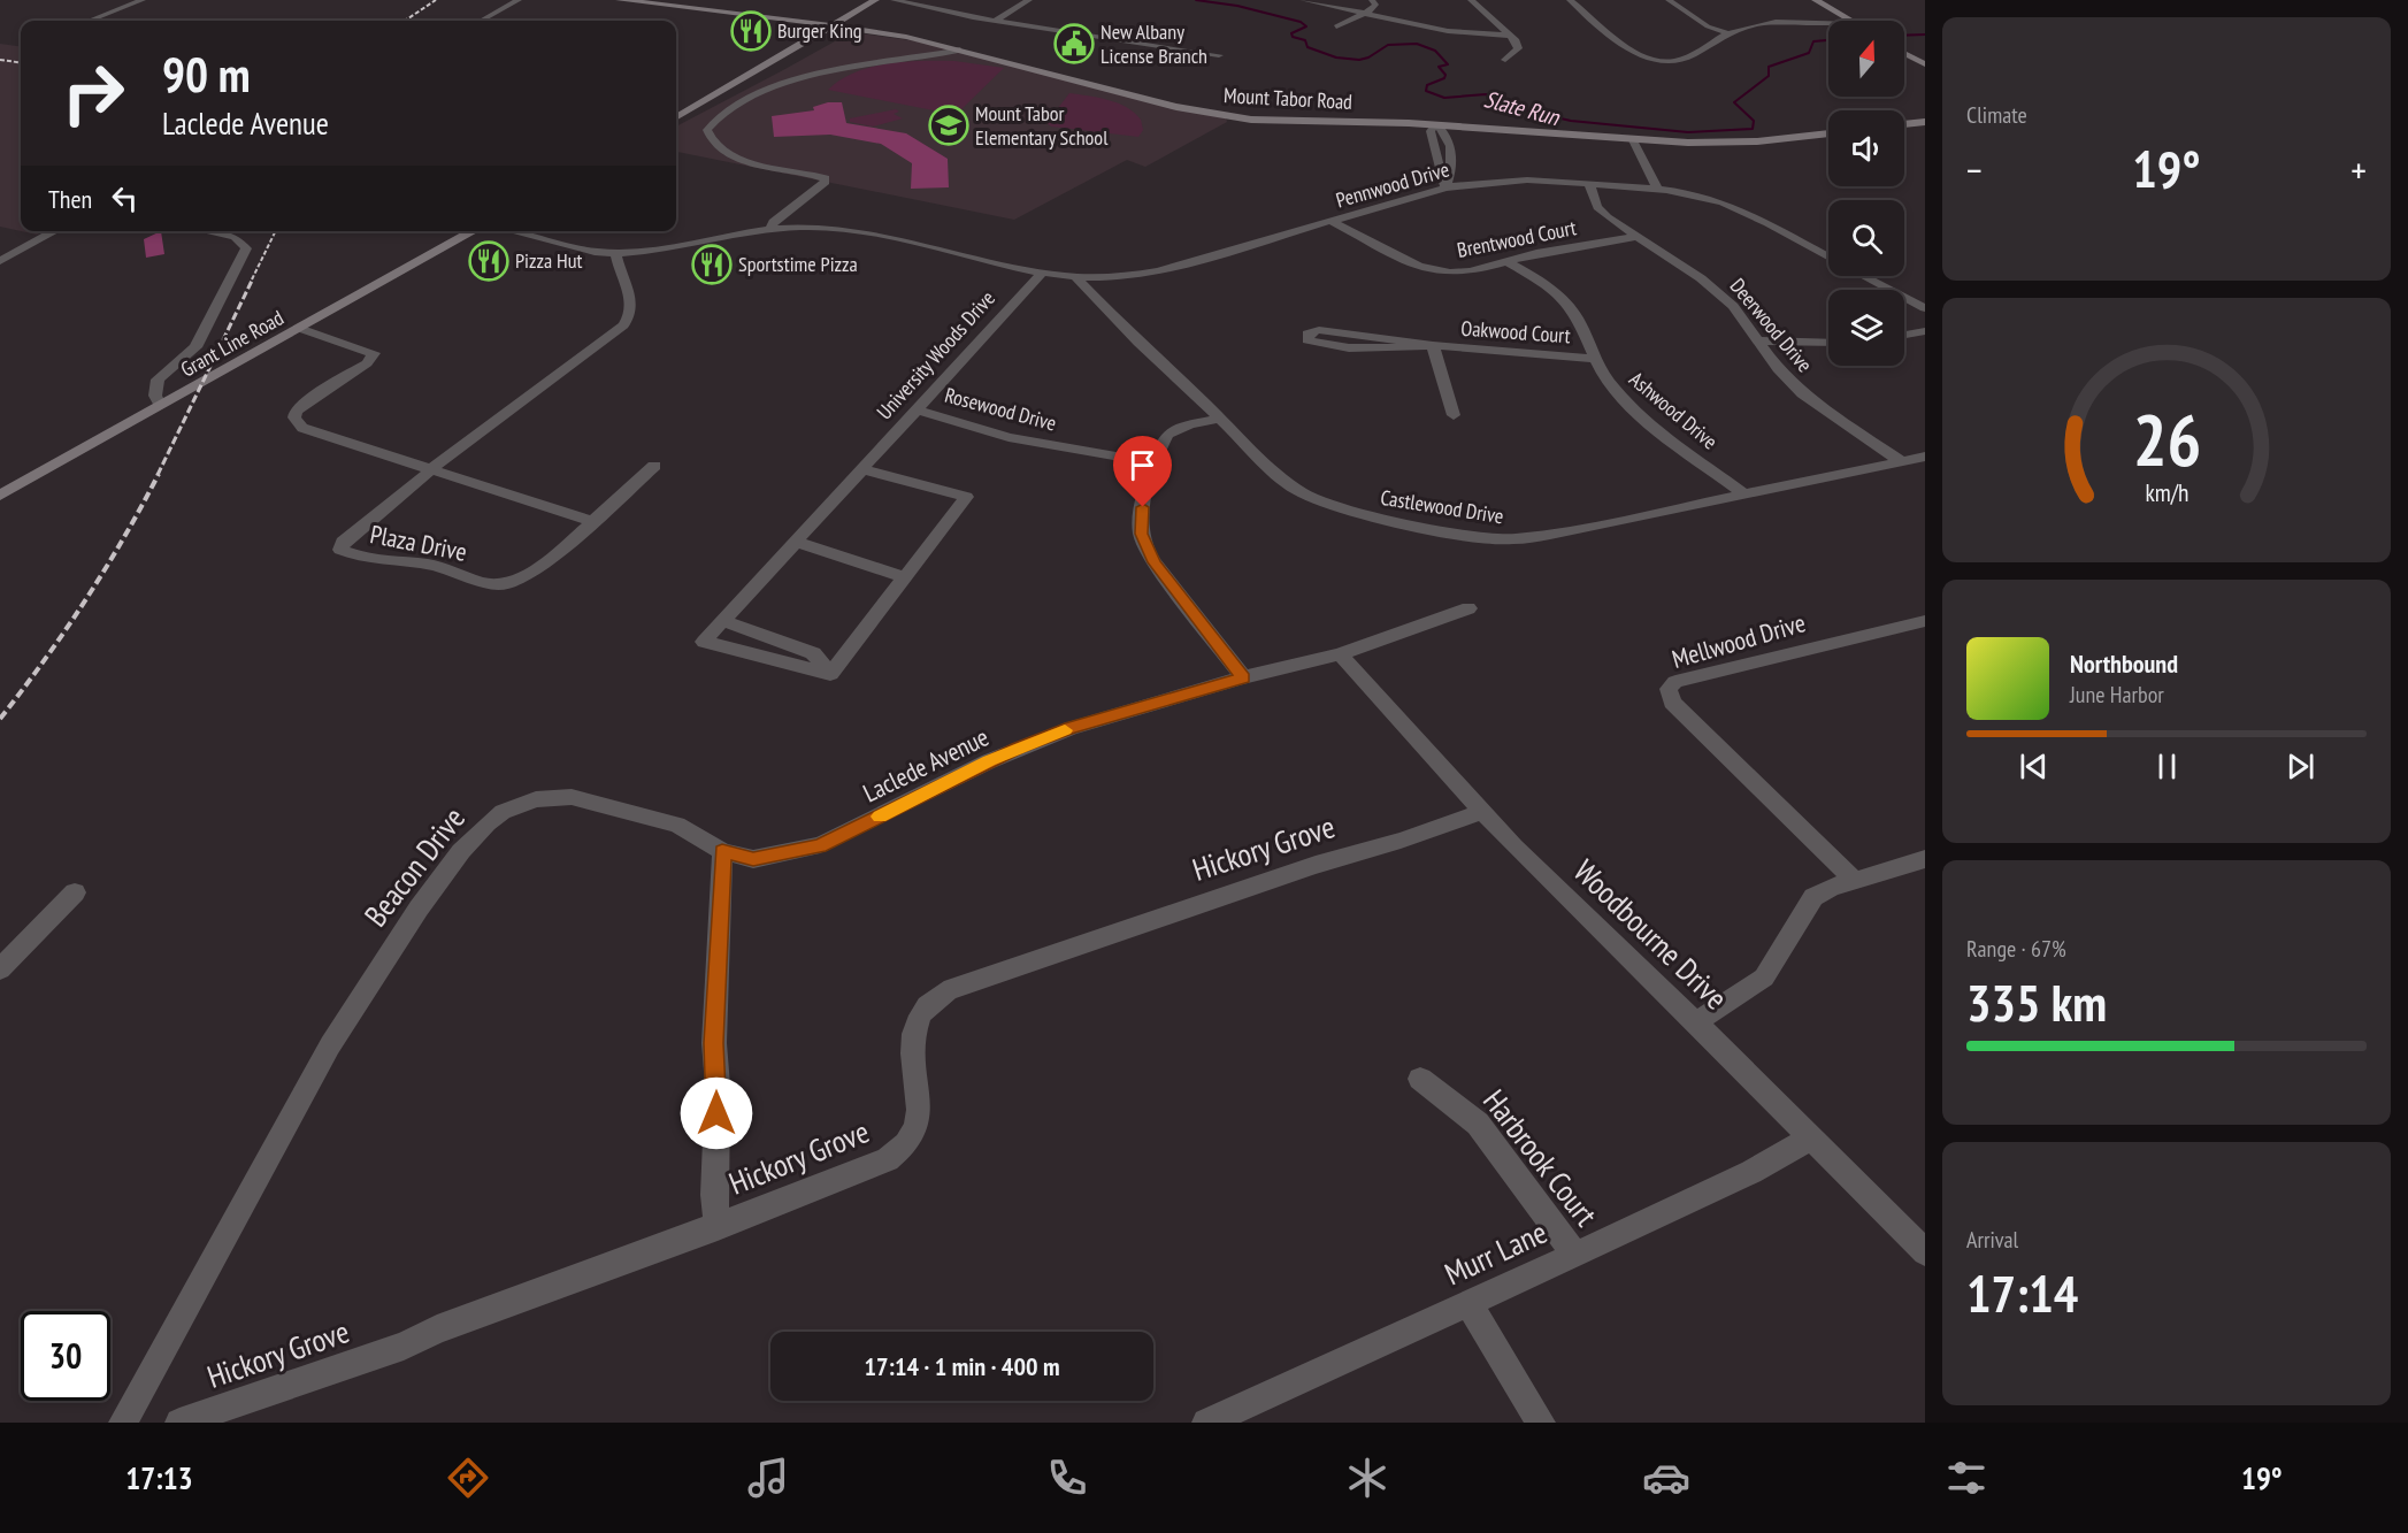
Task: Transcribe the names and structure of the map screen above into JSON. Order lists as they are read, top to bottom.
{
  "streets": {
    "street": [
      "Mount Tabor Road",
      "Pennwood Drive",
      "Brentwood Court",
      "Deerwood Drive",
      "Oakwood Court",
      "Grant Line Road",
      "University Woods Drive",
      "Rosewood Drive",
      "Ashwood Drive",
      "Castlewood Drive",
      "Plaza Drive",
      "Mellwood Drive",
      "Laclede Avenue",
      "Hickory Grove",
      "Beacon Drive",
      "Woodbourne Drive",
      "Harbrook Court",
      "Murr Lane"
    ]
  },
  "crossings": [
    ["Pennwood Drive", "Brentwood Court"],
    ["Pennwood Drive", "Deerwood Drive"],
    ["Pennwood Drive", "University Woods Drive"],
    ["Pennwood Drive", "Castlewood Drive"],
    ["Brentwood Court", "Deerwood Drive"],
    ["Brentwood Court", "Ashwood Drive"],
    ["Deerwood Drive", "Castlewood Drive"],
    ["Oakwood Court", "Ashwood Drive"],
    ["University Woods Drive", "Rosewood Drive"],
    ["Ashwood Drive", "Castlewood Drive"],
    ["Laclede Avenue", "Beacon Drive"],
    ["Laclede Avenue", "Woodbourne Drive"],
    ["Hickory Grove", "Woodbourne Drive"],
    ["Woodbourne Drive", "Murr Lane"],
    ["Harbrook Court", "Murr Lane"]
  ],
  "water": ["Slate Run"],
  "places": {
    "restaurant": ["Burger King", "Pizza Hut", "Sportstime Pizza"],
    "public building": ["New Albany License Branch"],
    "school or university": ["Mount Tabor Elementary School"]
  },
  "north": "top",
  "page": {
    "tile": [
      "Climate",
      ["Range · 67%", "335 km"],
      ["Arrival", "17:14"]
    ],
    "turn": ["90 m", "Laclede Avenue"],
    "heat": ["−", "19°", "+"],
    "then": "Then",
    "song": ["Northbound", "June Harbor"],
    "limit": "30",
    "trip": "17:14 · 1 min · 400 m",
    "tabs": ["17:13", "19°"],
    "gauge": ["26", "km/h"]
  }
}
